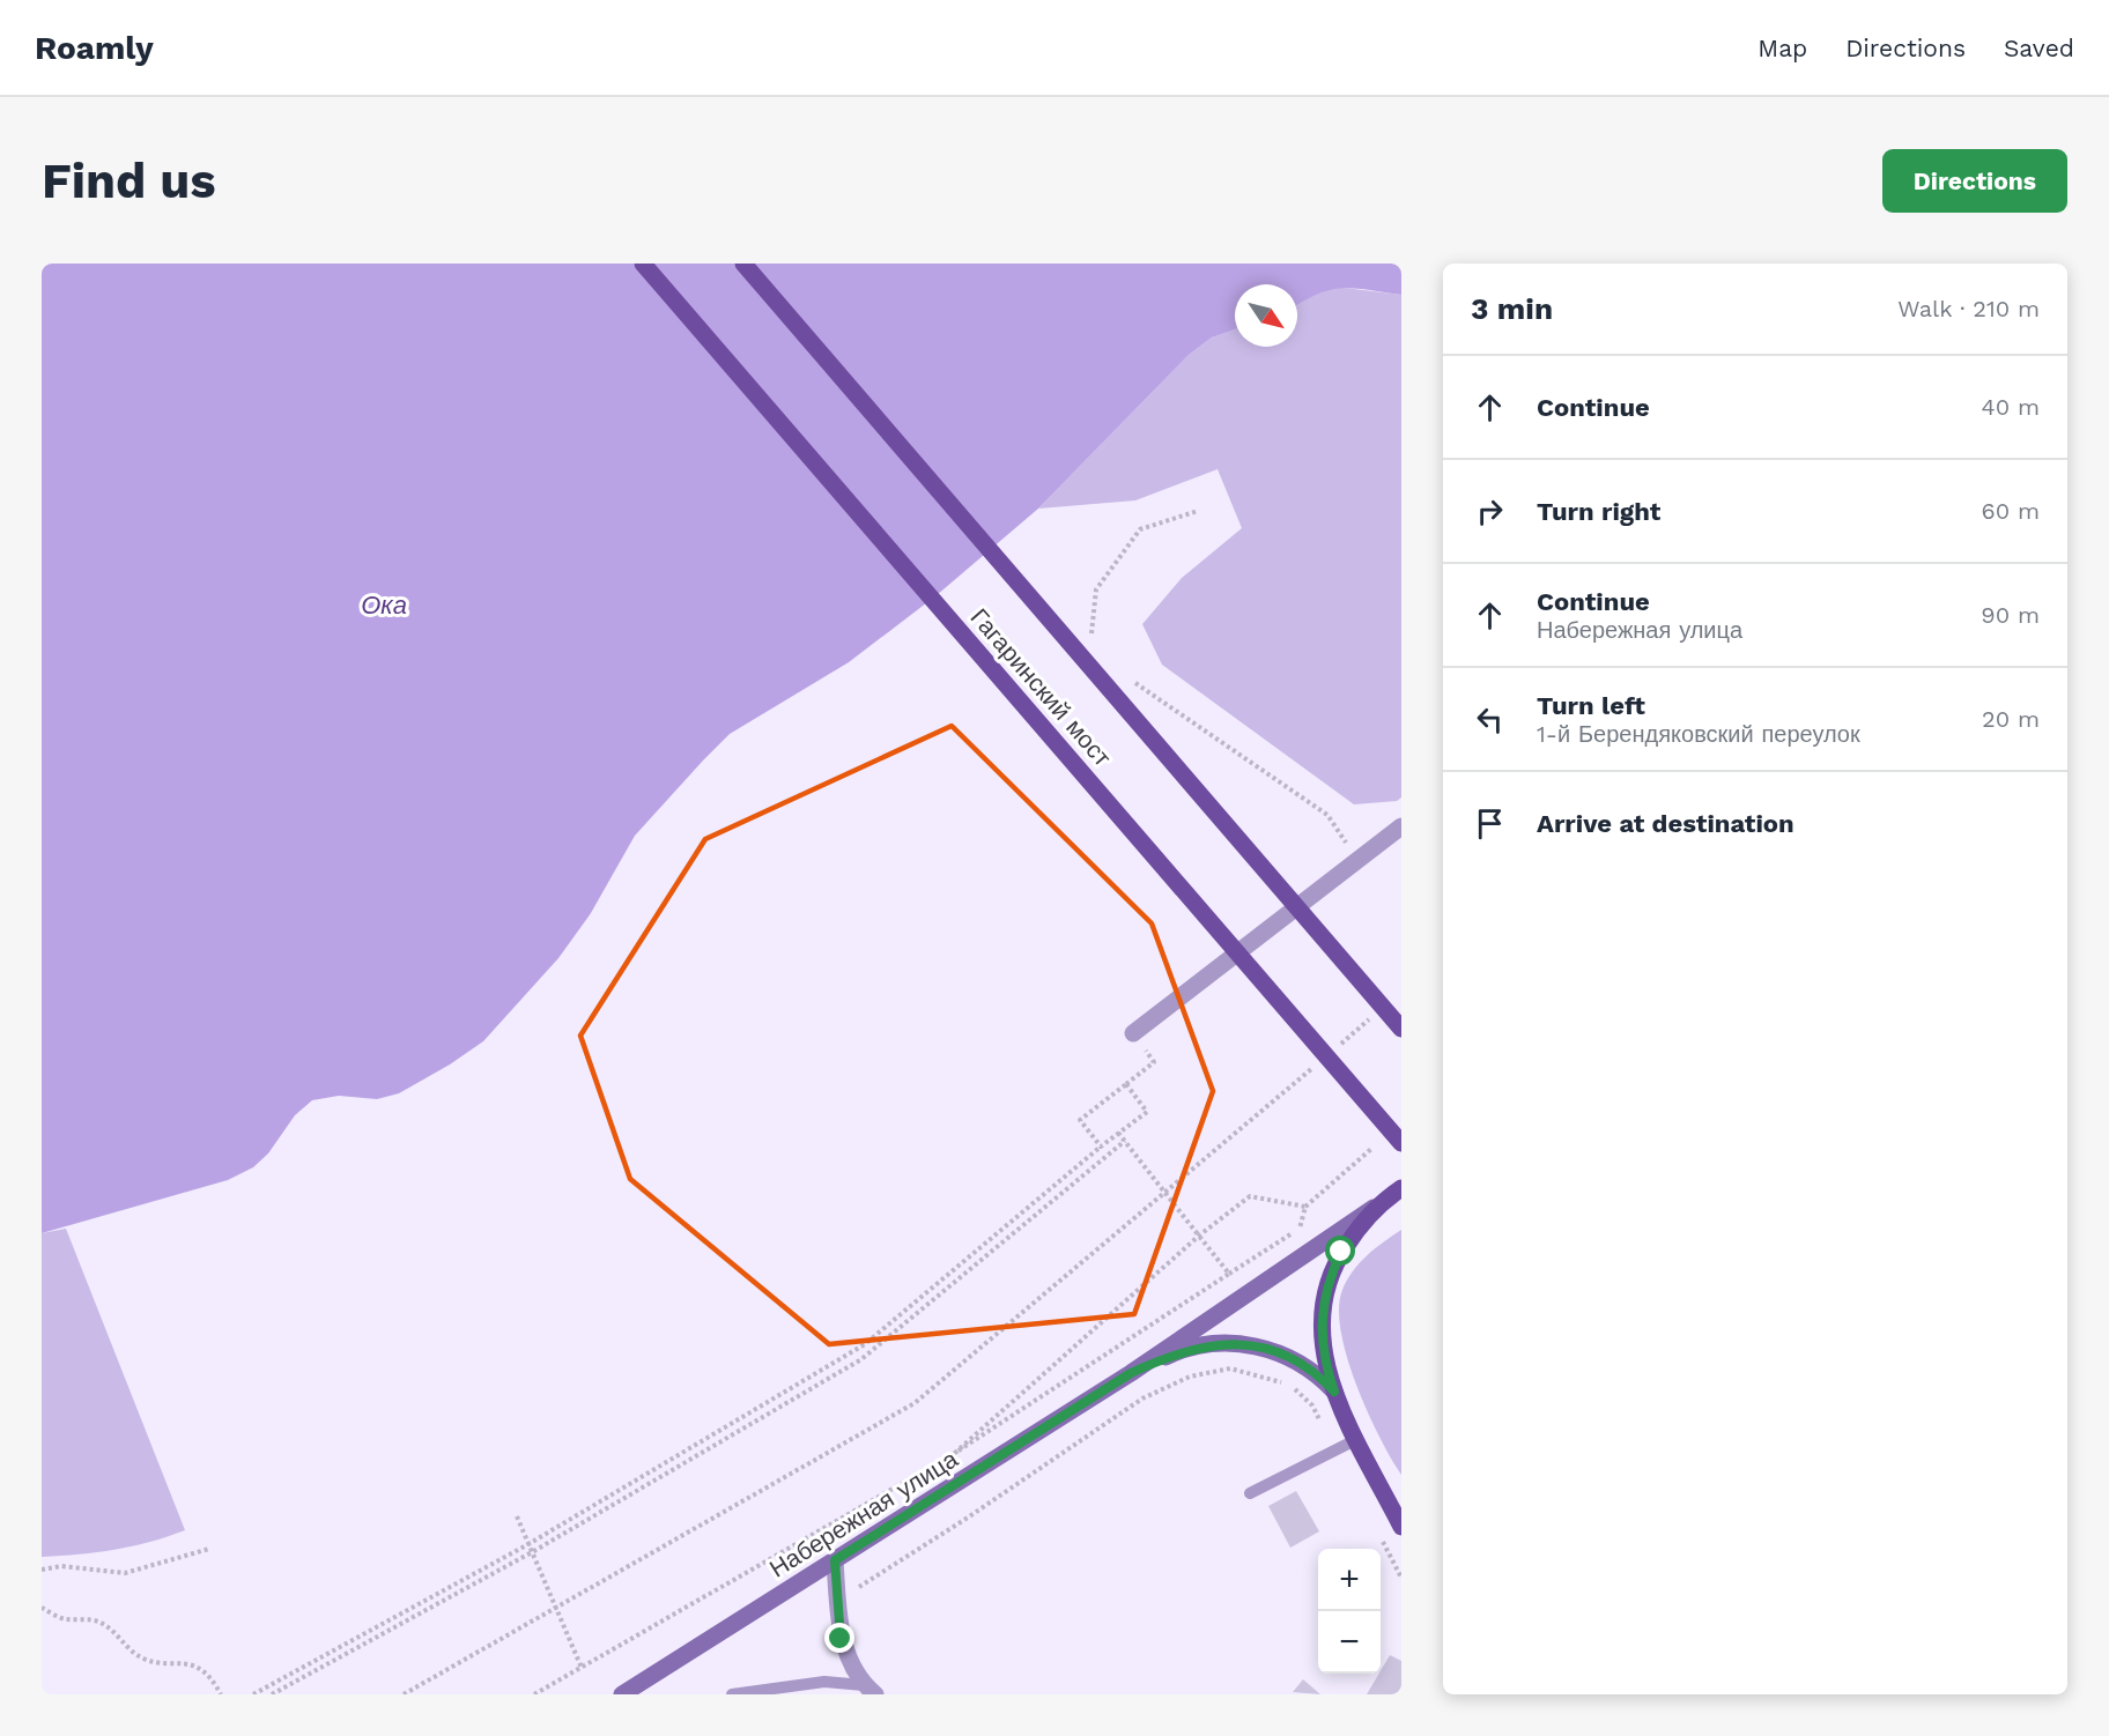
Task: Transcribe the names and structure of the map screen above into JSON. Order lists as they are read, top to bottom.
{
  "streets": {
    "main road": ["Гагаринский мост", "Набережная улица"]
  },
  "water": ["Ока"],
  "north": "bottom right",
  "page": {
    "header": "Roamly",
    "nav": ["Map", "Directions", "Saved"],
    "buttons": "Directions",
    "title": "Find us",
    "heading": ["3 min", "Walk · 210 m"],
    "list": [
      ["Continue", "40 m"],
      ["Turn right", "60 m"],
      ["Continue", "Набережная улица", "90 m"],
      ["Turn left", "1-й Берендяковский переулок", "20 m"],
      "Arrive at destination"
    ],
    "map_buttons": ["+", "−"]
  }
}
